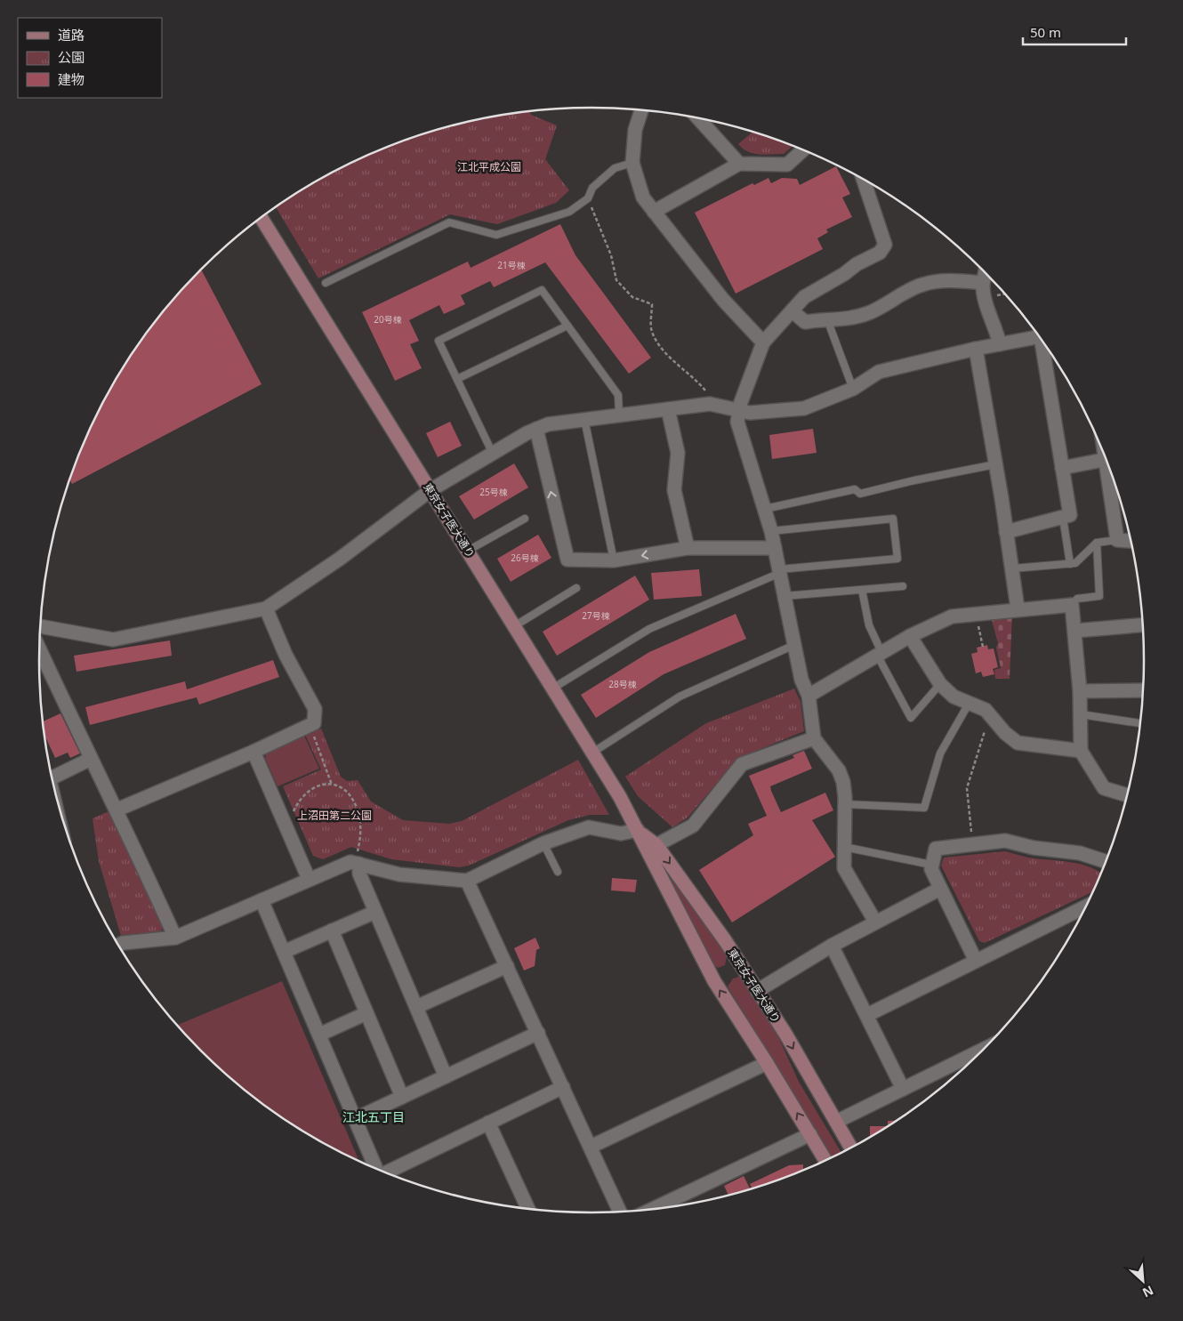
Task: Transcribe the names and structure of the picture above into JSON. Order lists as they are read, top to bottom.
{
  "streets": {
    "street": ["東京女子医大通り"]
  },
  "districts": ["江北五丁目"],
  "parks": ["江北平成公園", "上沼田第二公園"],
  "house_numbers": [
    "21号棟",
    "20号棟",
    "25号棟",
    "26号棟",
    "27号棟",
    "28号棟"
  ],
  "legend": ["道路", "公園", "建物"],
  "scale_bar": "50 m",
  "north": "bottom right"
}
